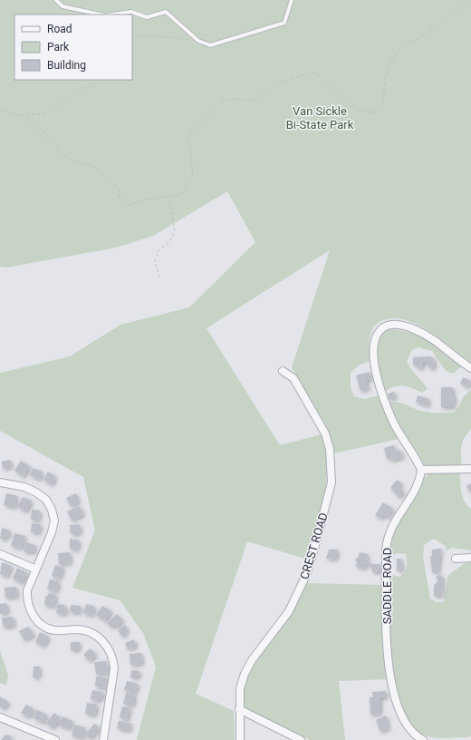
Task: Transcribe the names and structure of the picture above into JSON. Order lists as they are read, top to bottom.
{
  "streets": {
    "street": ["CREST ROAD", "SADDLE ROAD"]
  },
  "parks": ["Van Sickle Bi-State Park"],
  "legend": ["Road", "Park", "Building"]
}
